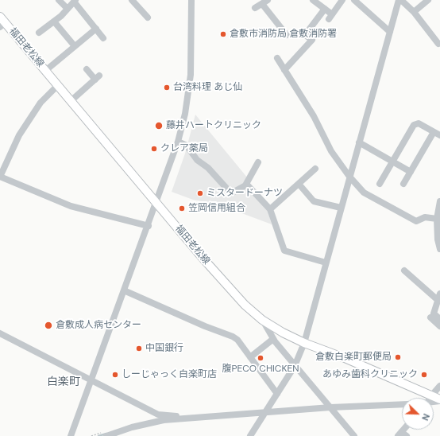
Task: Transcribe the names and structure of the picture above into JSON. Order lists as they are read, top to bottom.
{
  "streets": {
    "main road": ["福田老松線"]
  },
  "districts": ["白楽町"],
  "places": [
    "倉敷市消防局 倉敷消防署",
    "台湾料理 あじ仙",
    "藤井ハートクリニック",
    "クレア薬局",
    "ミスタードーナツ",
    "笠岡信用組合",
    "倉敷成人病センター",
    "中国銀行",
    "倉敷白楽町郵便局",
    "腹PECO CHICKEN",
    "しーじゃっく白楽町店",
    "あゆみ歯科クリニック"
  ],
  "north": "bottom right"
}
